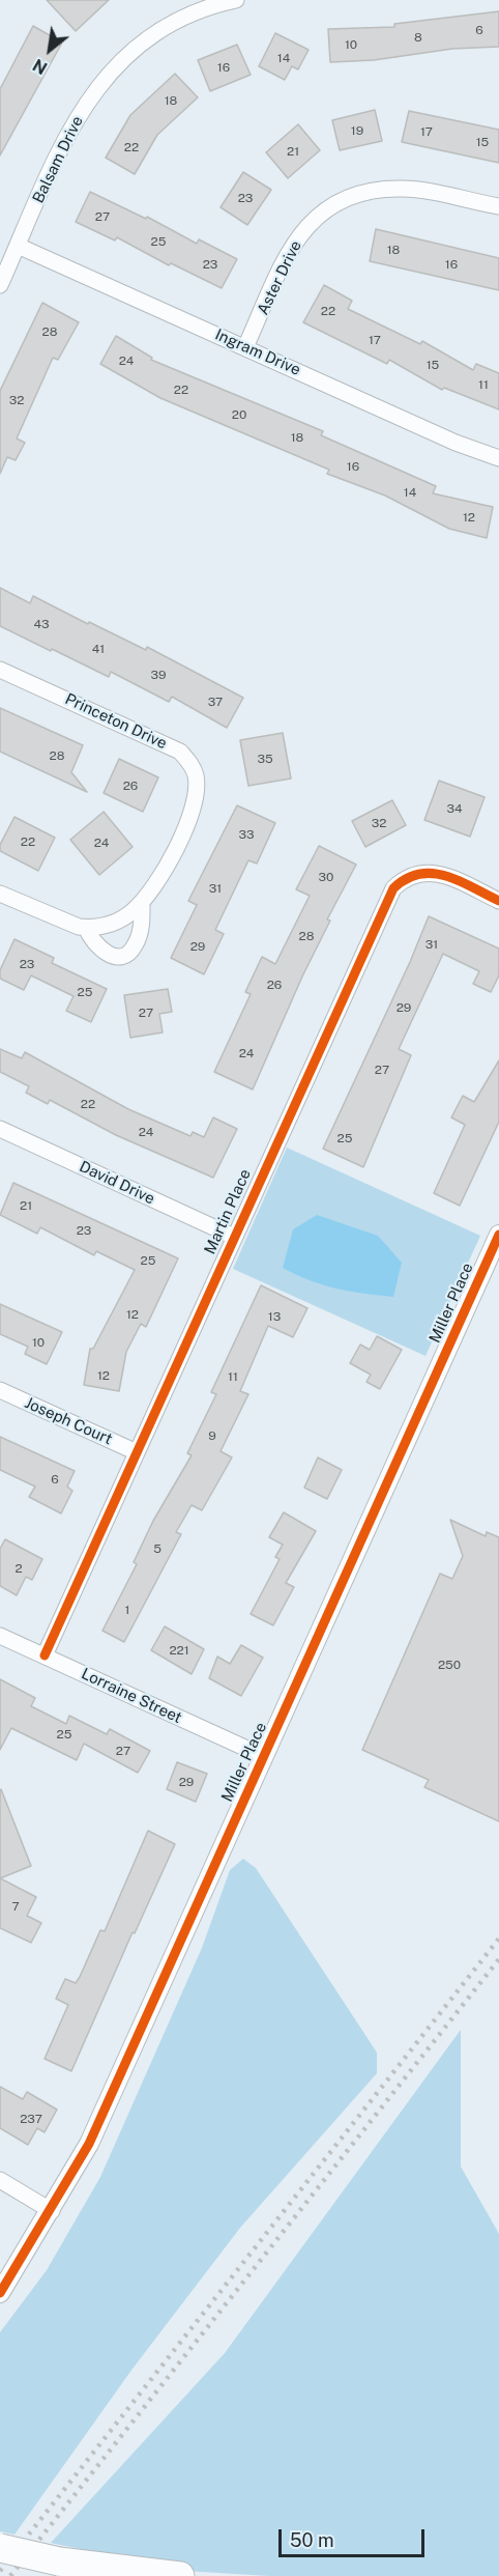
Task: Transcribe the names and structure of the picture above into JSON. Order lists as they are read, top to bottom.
{
  "streets": {
    "street": [
      "Balsam Drive",
      "Aster Drive",
      "Ingram Drive",
      "Princeton Drive",
      "David Drive",
      "Martin Place",
      "Miller Place",
      "Joseph Court",
      "Lorraine Street"
    ]
  },
  "crossings": [
    ["Balsam Drive", "Ingram Drive"],
    ["Aster Drive", "Ingram Drive"],
    ["David Drive", "Martin Place"],
    ["Martin Place", "Joseph Court"],
    ["Martin Place", "Lorraine Street"],
    ["Miller Place", "Lorraine Street"]
  ],
  "house_numbers": [
    "6",
    "8",
    "10",
    "14",
    "16",
    "18",
    "19",
    "17",
    "15",
    "22",
    "21",
    "23",
    "27",
    "25",
    "18",
    "23",
    "16",
    "22",
    "28",
    "17",
    "24",
    "15",
    "11",
    "22",
    "32",
    "20",
    "18",
    "16",
    "14",
    "12",
    "43",
    "41",
    "39",
    "37",
    "28",
    "35",
    "26",
    "34",
    "32",
    "33",
    "22",
    "24",
    "30",
    "31",
    "28",
    "31",
    "29",
    "23",
    "26",
    "25",
    "29",
    "27",
    "24",
    "27",
    "22",
    "24",
    "25",
    "21",
    "23",
    "25",
    "12",
    "13",
    "10",
    "12",
    "11",
    "9",
    "6",
    "5",
    "2",
    "1",
    "221",
    "250",
    "25",
    "27",
    "29",
    "7",
    "237"
  ],
  "scale_bar": "50 m",
  "north": "bottom left"
}
